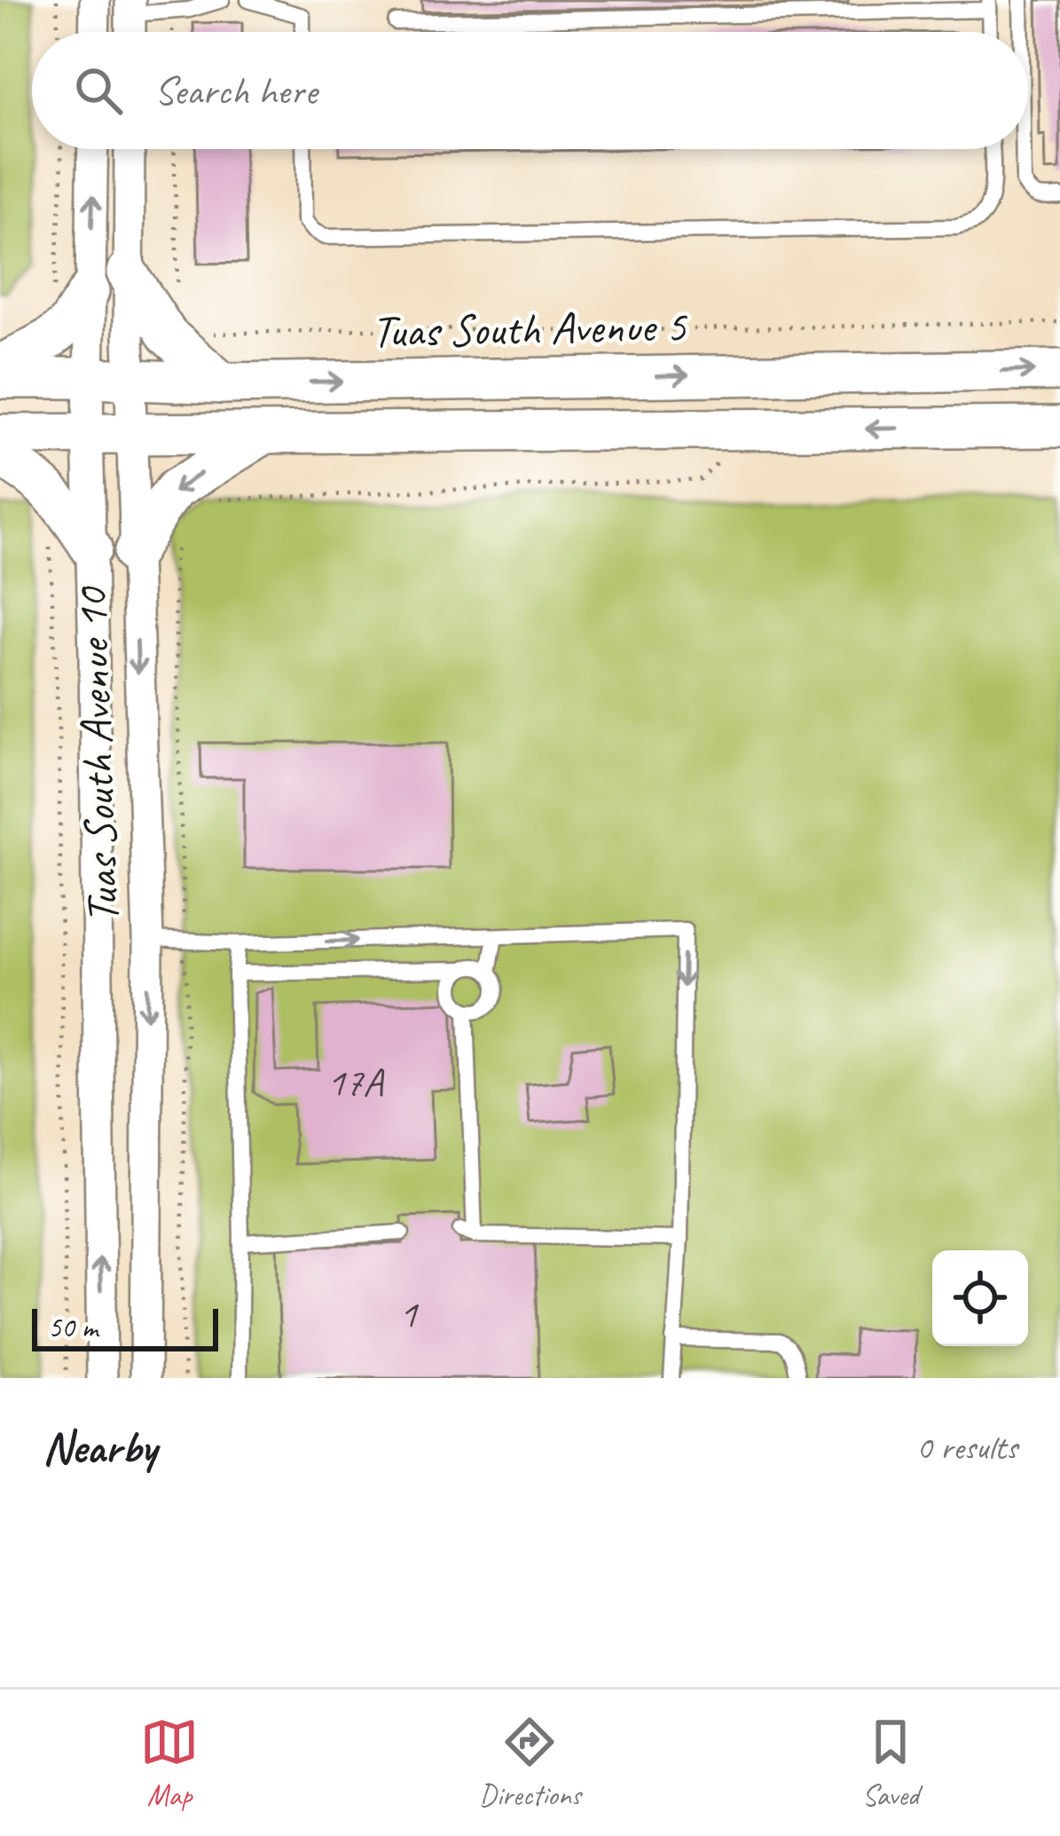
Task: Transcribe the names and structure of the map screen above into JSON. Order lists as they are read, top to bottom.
{
  "streets": {
    "main road": ["Tuas South Avenue 5"],
    "street": ["Tuas South Avenue 10"]
  },
  "crossings": [
    ["Tuas South Avenue 5", "Tuas South Avenue 10"]
  ],
  "house_numbers": ["17A", "1"],
  "scale_bar": "50 m",
  "page": {
    "search": "Search here",
    "scale": "50 m",
    "heading": ["Nearby", "0 results"],
    "nav": ["Map", "Directions", "Saved"]
  }
}
